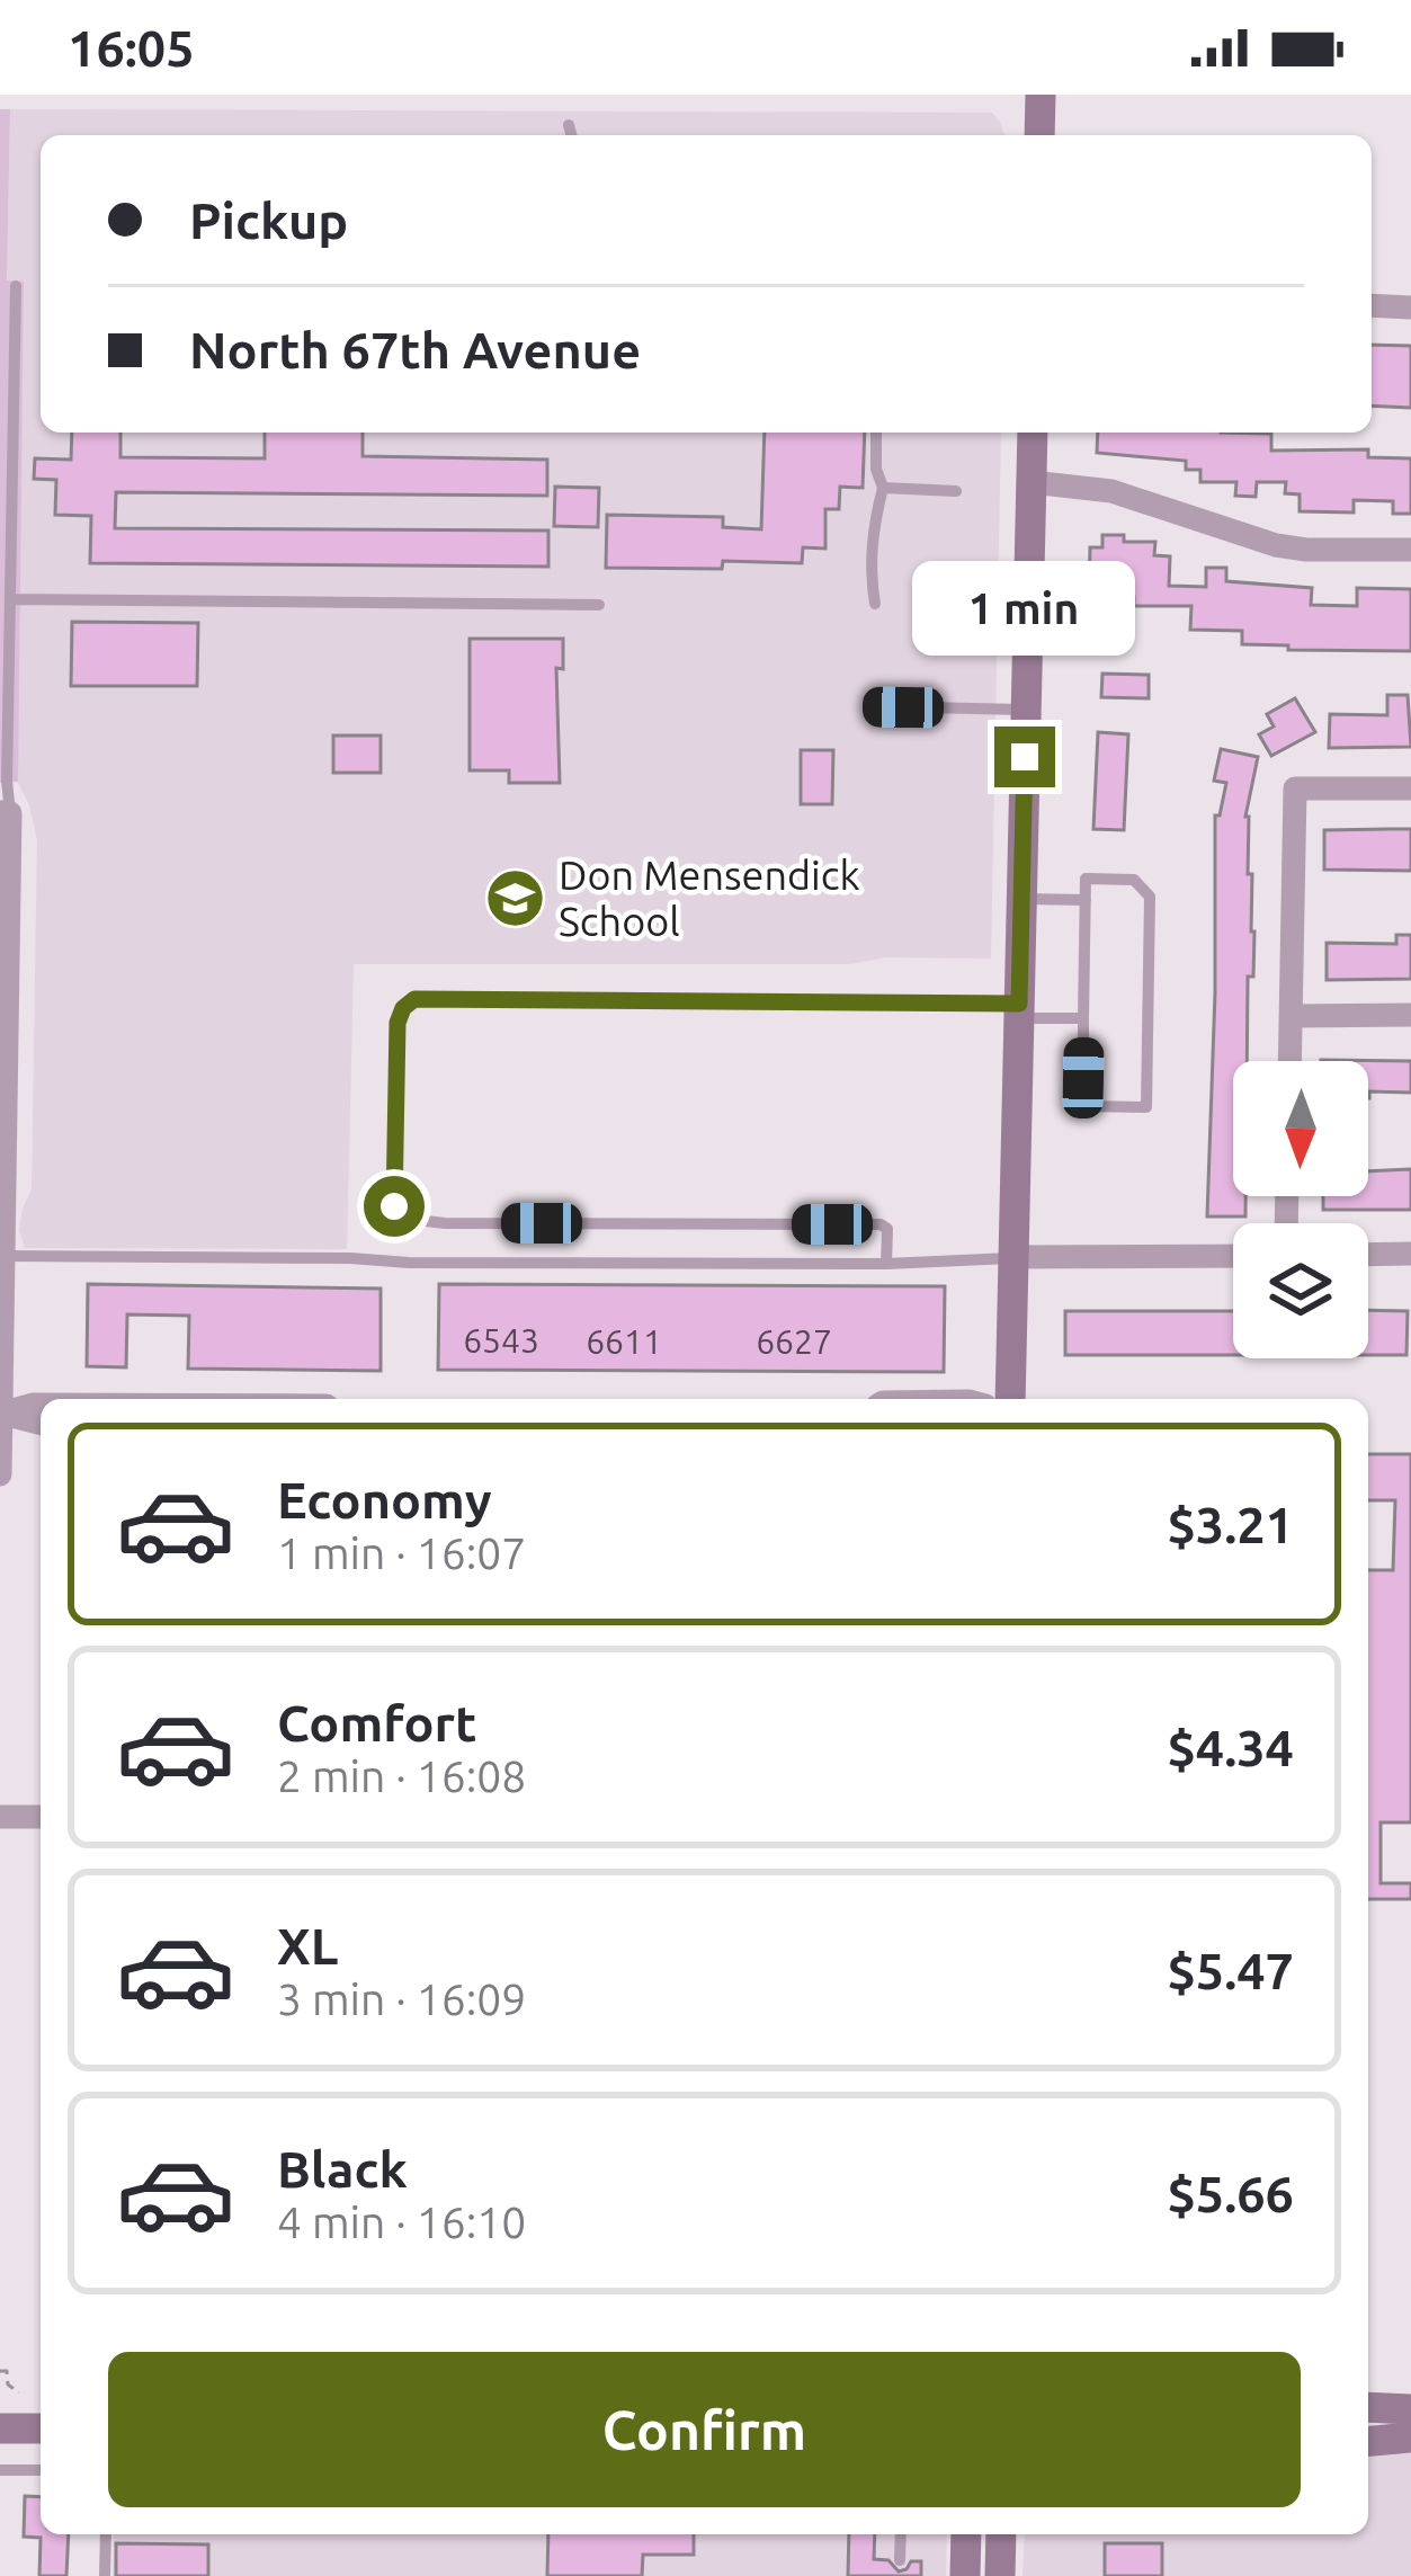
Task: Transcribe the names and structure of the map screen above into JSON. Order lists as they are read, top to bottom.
{
  "places": {
    "school or university": ["Don Mensendick School"]
  },
  "house_numbers": ["6543", "6611", "6627"],
  "north": "bottom",
  "page": {
    "status": "16:05",
    "banner": ["Pickup", "North 67th Avenue"],
    "bubble": "1 min",
    "list": [
      {
        "name": "Economy",
        "note": "1 min · 16:07",
        "value": "$3.21"
      },
      {
        "name": "Comfort",
        "note": "2 min · 16:08",
        "value": "$4.34"
      },
      {
        "name": "XL",
        "note": "3 min · 16:09",
        "value": "$5.47"
      },
      {
        "name": "Black",
        "note": "4 min · 16:10",
        "value": "$5.66"
      }
    ],
    "buttons": "Confirm"
  }
}
